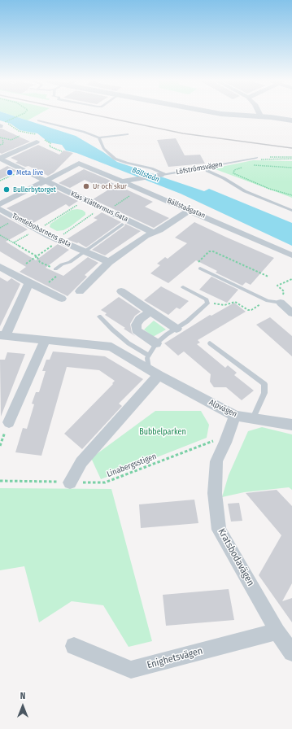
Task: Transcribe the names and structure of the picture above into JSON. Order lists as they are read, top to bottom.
{
  "streets": {
    "street": [
      "Löfströmsvägen",
      "Klas Klättermus Gata",
      "Bällstaågatan",
      "Tomtebobarnens gata",
      "Alpvägen",
      "Kratsbodavägen",
      "Enighetsvägen"
    ],
    "path": ["Linabergsstigen"]
  },
  "crossings": [
    ["Löfströmsvägen", "Bällstaågatan"],
    ["Klas Klättermus Gata", "Bällstaågatan"],
    ["Alpvägen", "Kratsbodavägen"],
    ["Linabergsstigen", "Kratsbodavägen"],
    ["Kratsbodavägen", "Enighetsvägen"]
  ],
  "water": ["Bällstaån"],
  "parks": ["Bubbelparken"],
  "places": ["Meta live", "Ur och skur", "Bullerbytorget"],
  "north": "top"
}
